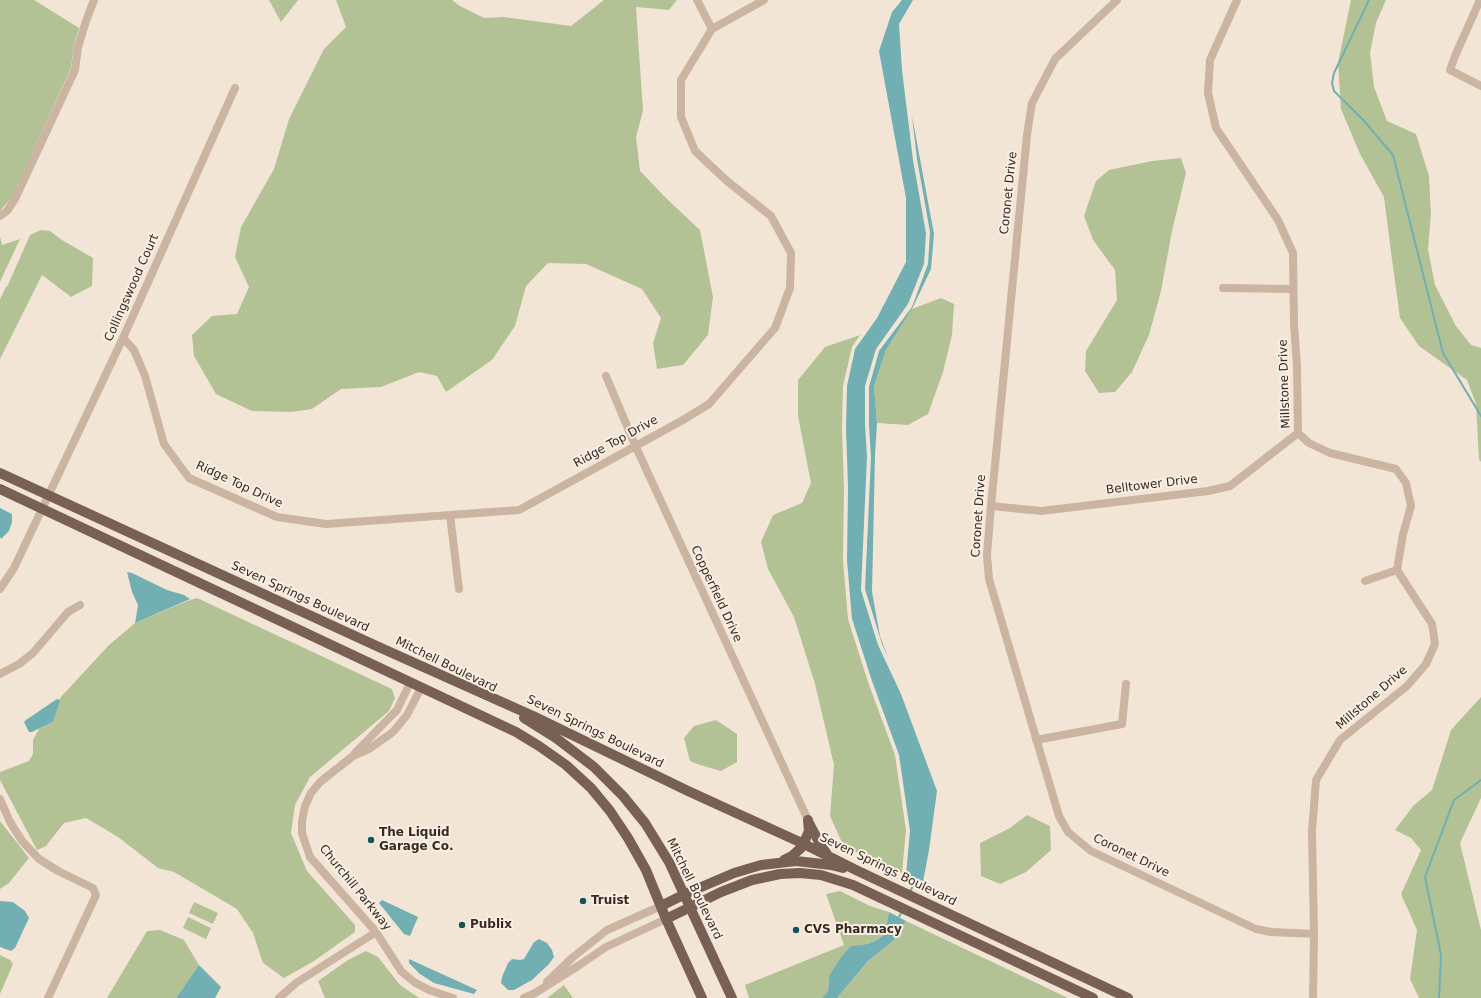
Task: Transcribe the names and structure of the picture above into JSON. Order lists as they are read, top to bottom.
{
  "streets": {
    "main road": ["Seven Springs Boulevard", "Mitchell Boulevard"],
    "street": [
      "Coronet Drive",
      "Collingswood Court",
      "Millstone Drive",
      "Ridge Top Drive",
      "Belltower Drive",
      "Copperfield Drive",
      "Churchill Parkway"
    ]
  },
  "crossings": [
    ["Coronet Drive", "Millstone Drive"],
    ["Coronet Drive", "Belltower Drive"],
    ["Collingswood Court", "Ridge Top Drive"],
    ["Collingswood Court", "Seven Springs Boulevard"],
    ["Millstone Drive", "Belltower Drive"],
    ["Ridge Top Drive", "Copperfield Drive"],
    ["Seven Springs Boulevard", "Mitchell Boulevard"]
  ],
  "places": [
    "The Liquid Garage Co.",
    "Truist",
    "Publix",
    "CVS Pharmacy"
  ]
}
